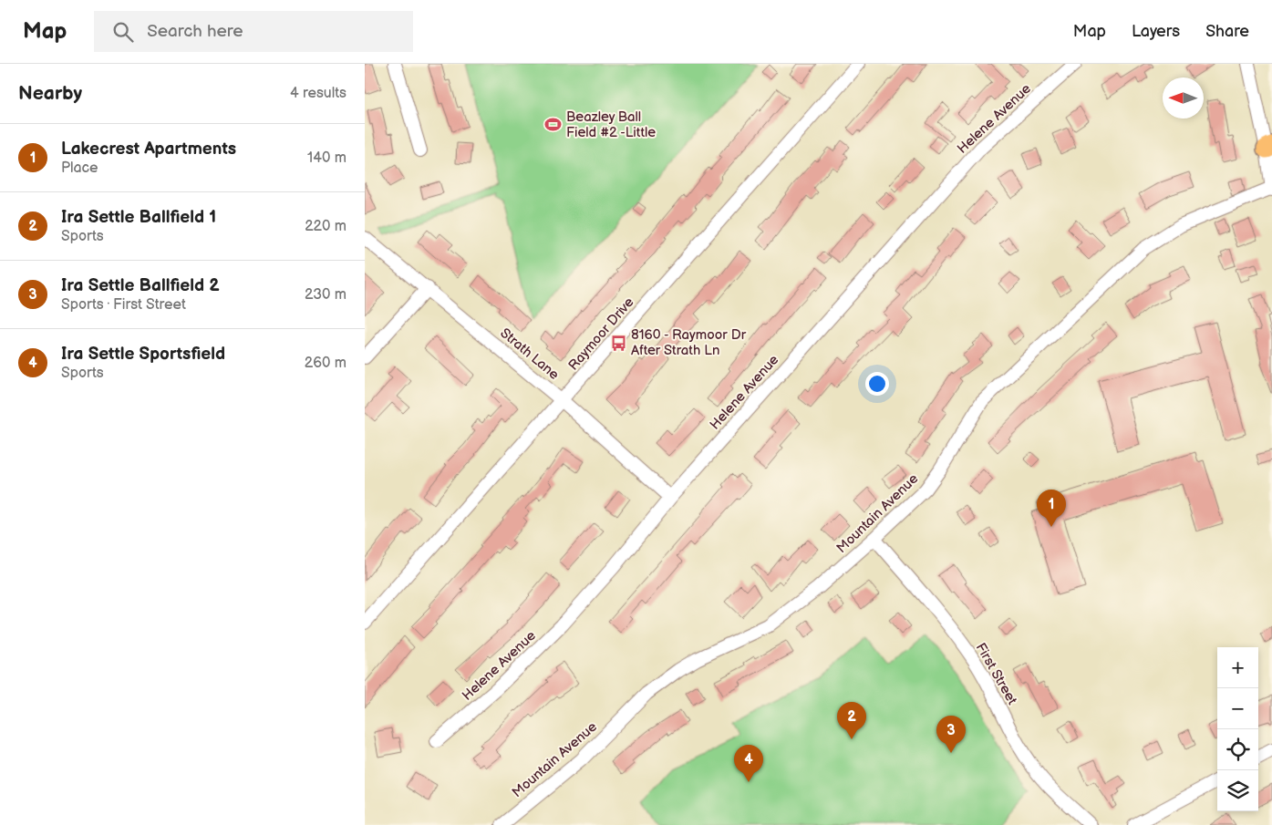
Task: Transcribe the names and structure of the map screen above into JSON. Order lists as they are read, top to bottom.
{
  "streets": {
    "street": [
      "Helene Avenue",
      "Raymoor Drive",
      "Strath Lane",
      "Mountain Avenue",
      "First Street"
    ]
  },
  "crossings": [
    ["Helene Avenue", "Strath Lane"],
    ["Raymoor Drive", "Strath Lane"],
    ["Mountain Avenue", "First Street"]
  ],
  "places": {
    "sports": ["Beazley Ball Field #2 -Little"],
    "bus stop": ["8160 - Raymoor Dr After Strath Ln"]
  },
  "north": "left",
  "page": {
    "header": "Map",
    "search": "Search here",
    "nav": ["Map", "Layers", "Share"],
    "heading": ["Nearby", "4 results"],
    "list": [
      {
        "mark": "1",
        "name": "Lakecrest Apartments",
        "note": "Place",
        "value": "140 m"
      },
      {
        "mark": "2",
        "name": "Ira Settle Ballfield 1",
        "note": "Sports",
        "value": "220 m"
      },
      {
        "mark": "3",
        "name": "Ira Settle Ballfield 2",
        "note": "Sports · First Street",
        "value": "230 m"
      },
      {
        "mark": "4",
        "name": "Ira Settle Sportsfield",
        "note": "Sports",
        "value": "260 m"
      }
    ],
    "pins": [
      "1",
      "2",
      "3",
      "4"
    ],
    "map_buttons": ["+", "−"]
  }
}
